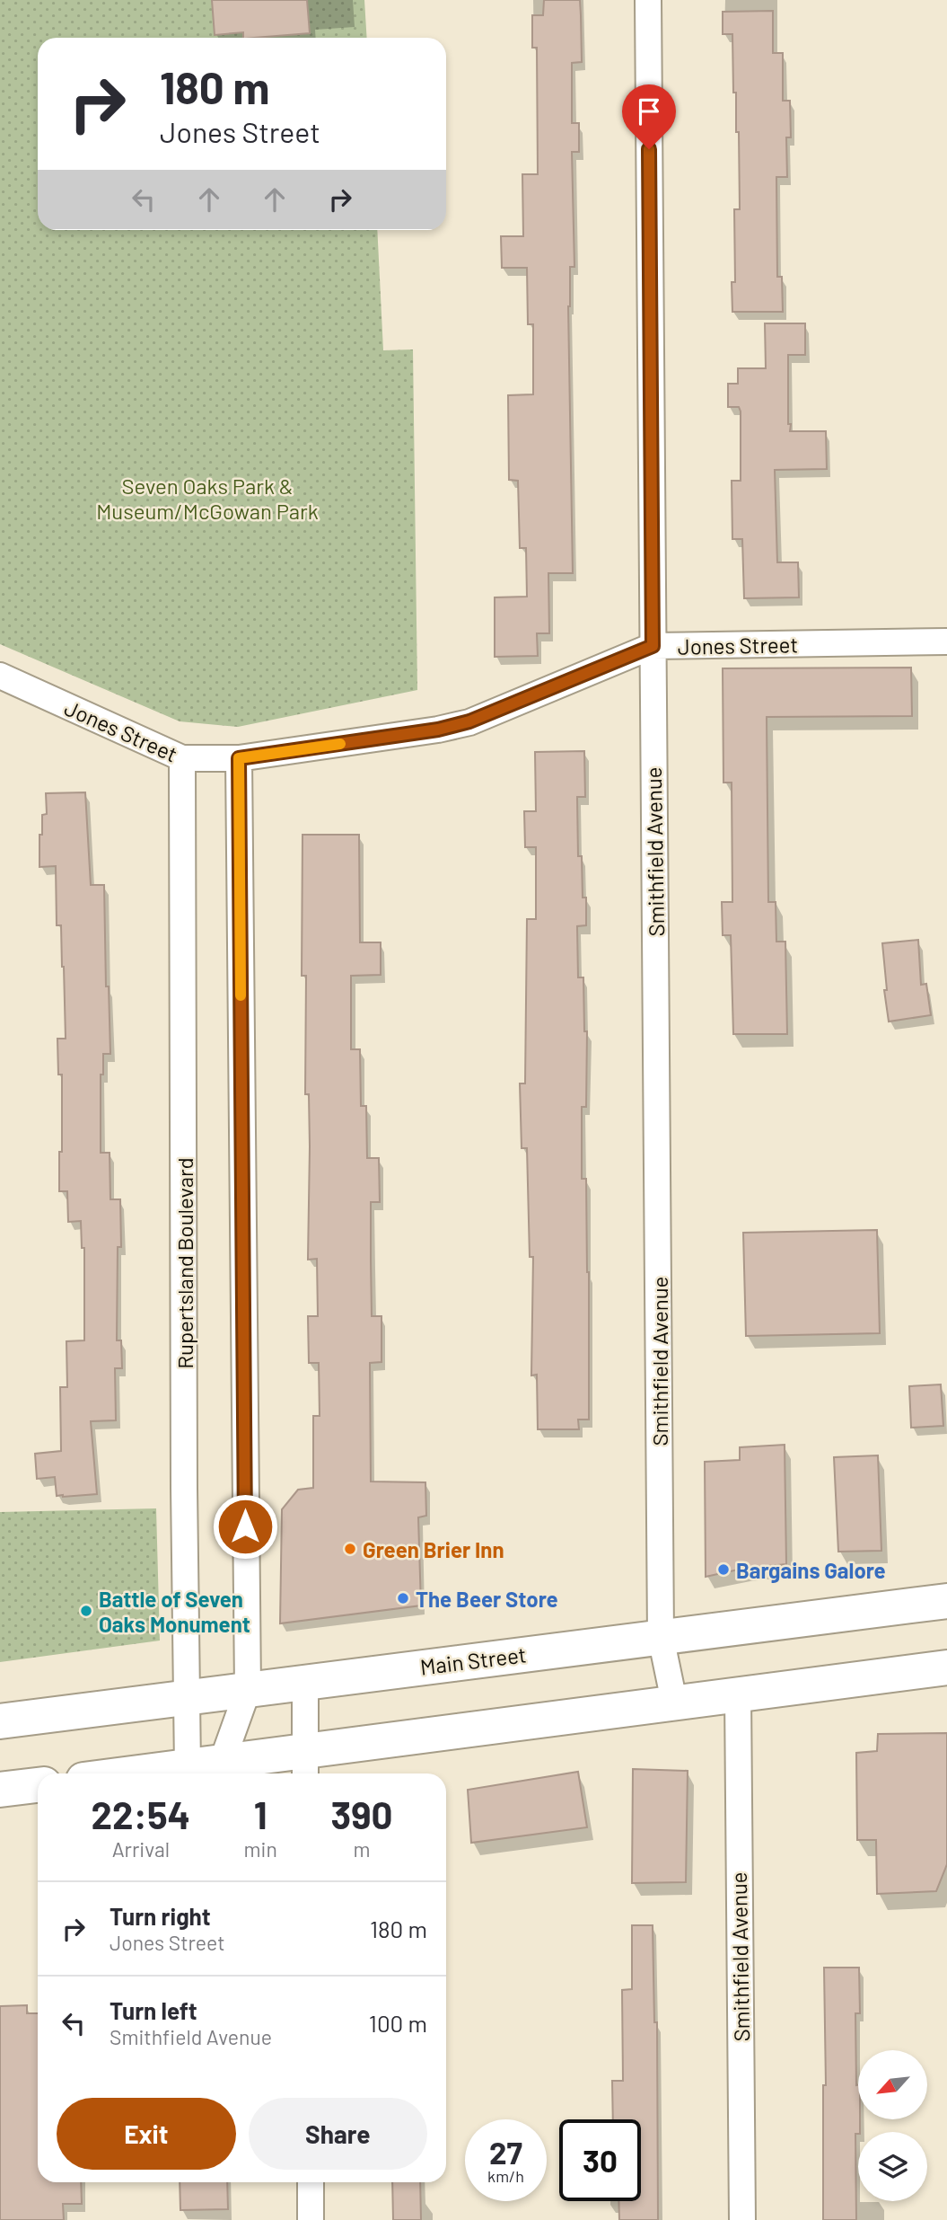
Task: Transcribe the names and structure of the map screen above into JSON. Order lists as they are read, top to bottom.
{
  "streets": {
    "main road": ["Main Street"],
    "street": ["Jones Street", "Smithfield Avenue", "Rupertsland Boulevard"]
  },
  "crossings": [
    ["Jones Street", "Smithfield Avenue"],
    ["Jones Street", "Rupertsland Boulevard"],
    ["Smithfield Avenue", "Main Street"],
    ["Rupertsland Boulevard", "Main Street"]
  ],
  "parks": ["Seven Oaks Park & Museum/McGowan Park"],
  "places": [
    "Green Brier Inn",
    "Bargains Galore",
    "The Beer Store",
    "Battle of Seven Oaks Monument"
  ],
  "north": "bottom left",
  "page": {
    "turn": ["180 m", "Jones Street"],
    "eta": [
      "22:54",
      "Arrival",
      "1",
      "min",
      "390",
      "m"
    ],
    "list": [
      {
        "name": "Turn right",
        "note": "Jones Street",
        "value": "180 m"
      },
      {
        "name": "Turn left",
        "note": "Smithfield Avenue",
        "value": "100 m"
      }
    ],
    "buttons": ["Exit", "Share"],
    "speed": "27 km/h",
    "limit": "30"
  }
}
